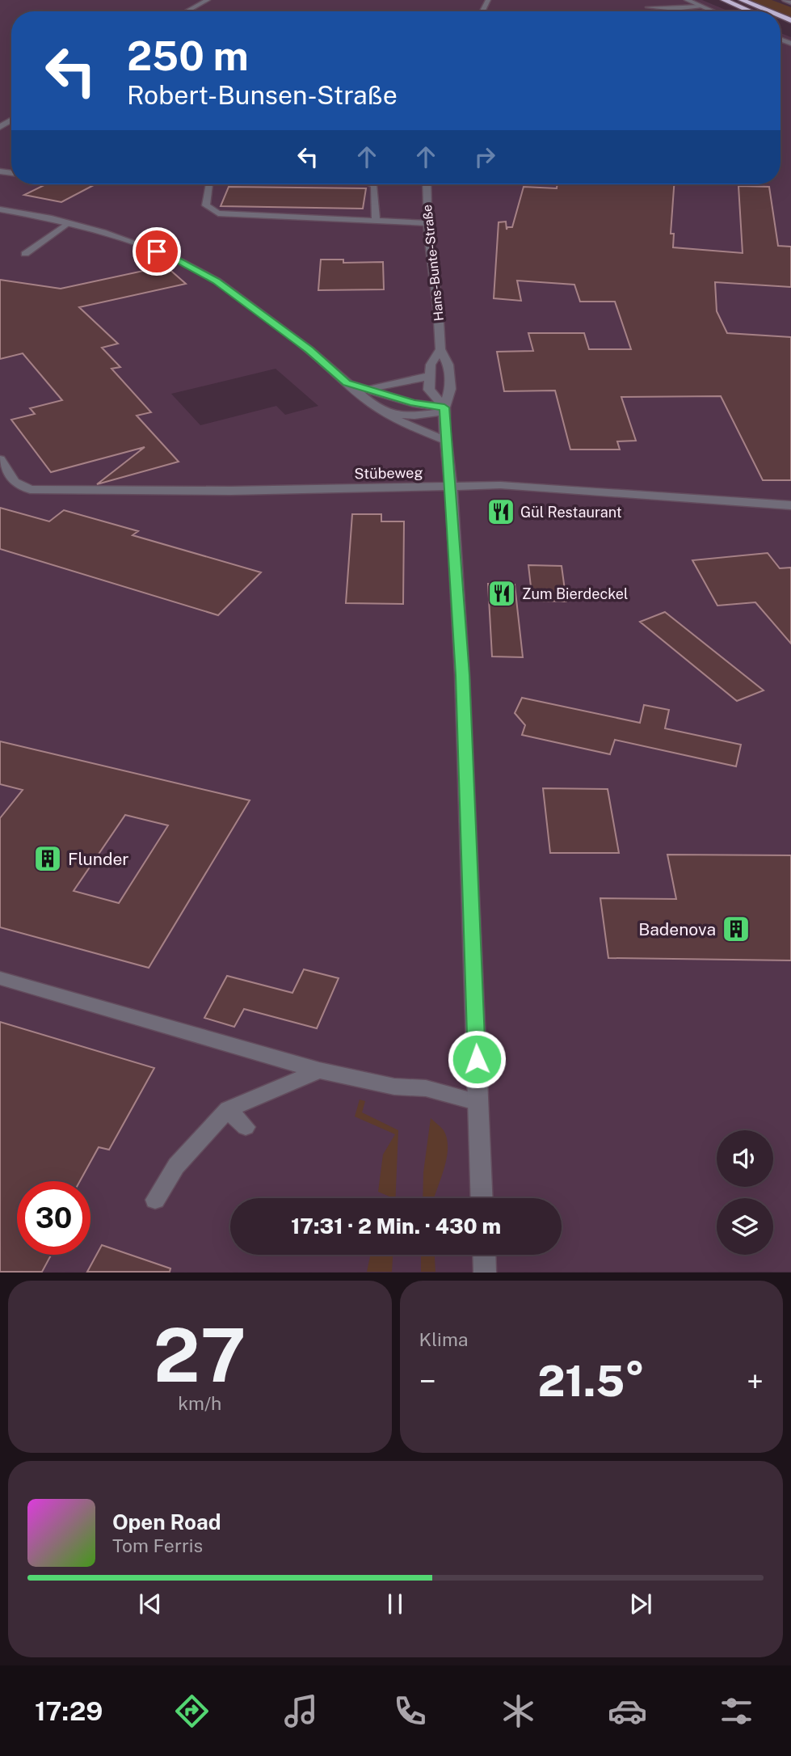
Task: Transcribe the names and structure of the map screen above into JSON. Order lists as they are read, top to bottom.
{
  "streets": {
    "street": ["Hans-Bunte-Straße", "Stübeweg"]
  },
  "crossings": [
    ["Hans-Bunte-Straße", "Stübeweg"]
  ],
  "places": {
    "restaurant": ["Gül Restaurant", "Zum Bierdeckel"],
    "building": ["Flunder", "Badenova"]
  },
  "page": {
    "turn": ["250 m", "Robert-Bunsen-Straße"],
    "limit": "30",
    "trip": "17:31 · 2 Min. · 430 m",
    "tile": [
      ["27", "km/h"],
      "Klima"
    ],
    "heat": ["−", "21.5°", "+"],
    "song": ["Open Road", "Tom Ferris"],
    "tabs": "17:29"
  }
}
